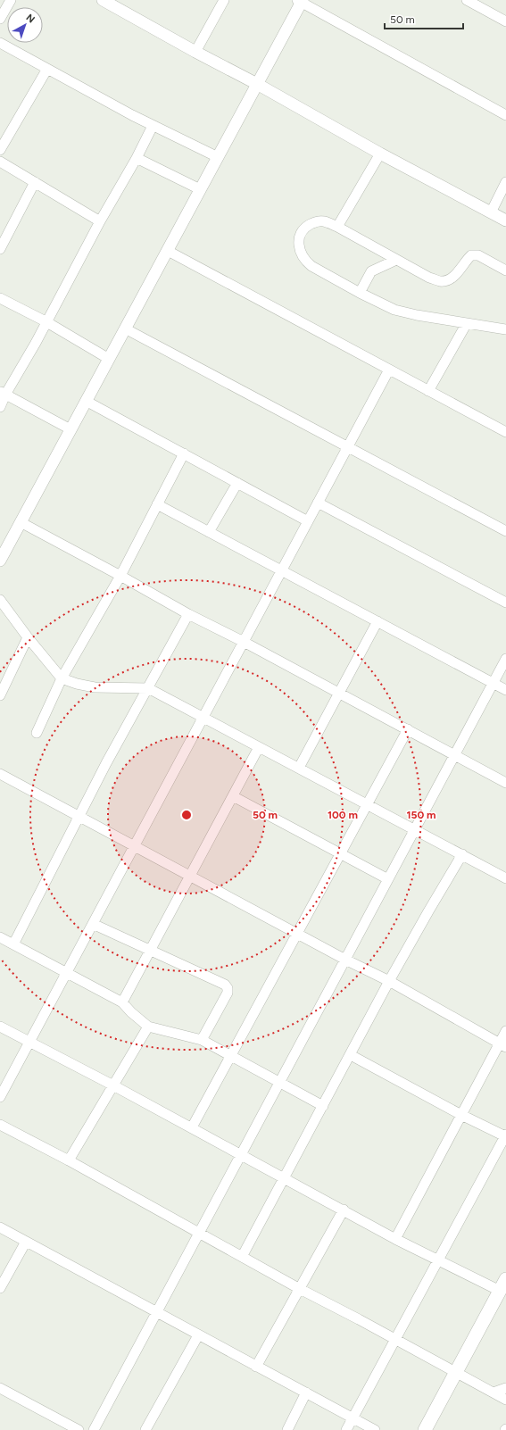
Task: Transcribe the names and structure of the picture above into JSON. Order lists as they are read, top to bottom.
{
  "scale_bar": "50 m",
  "north": "top right",
  "rings": ["50 m", "100 m", "150 m"]
}
